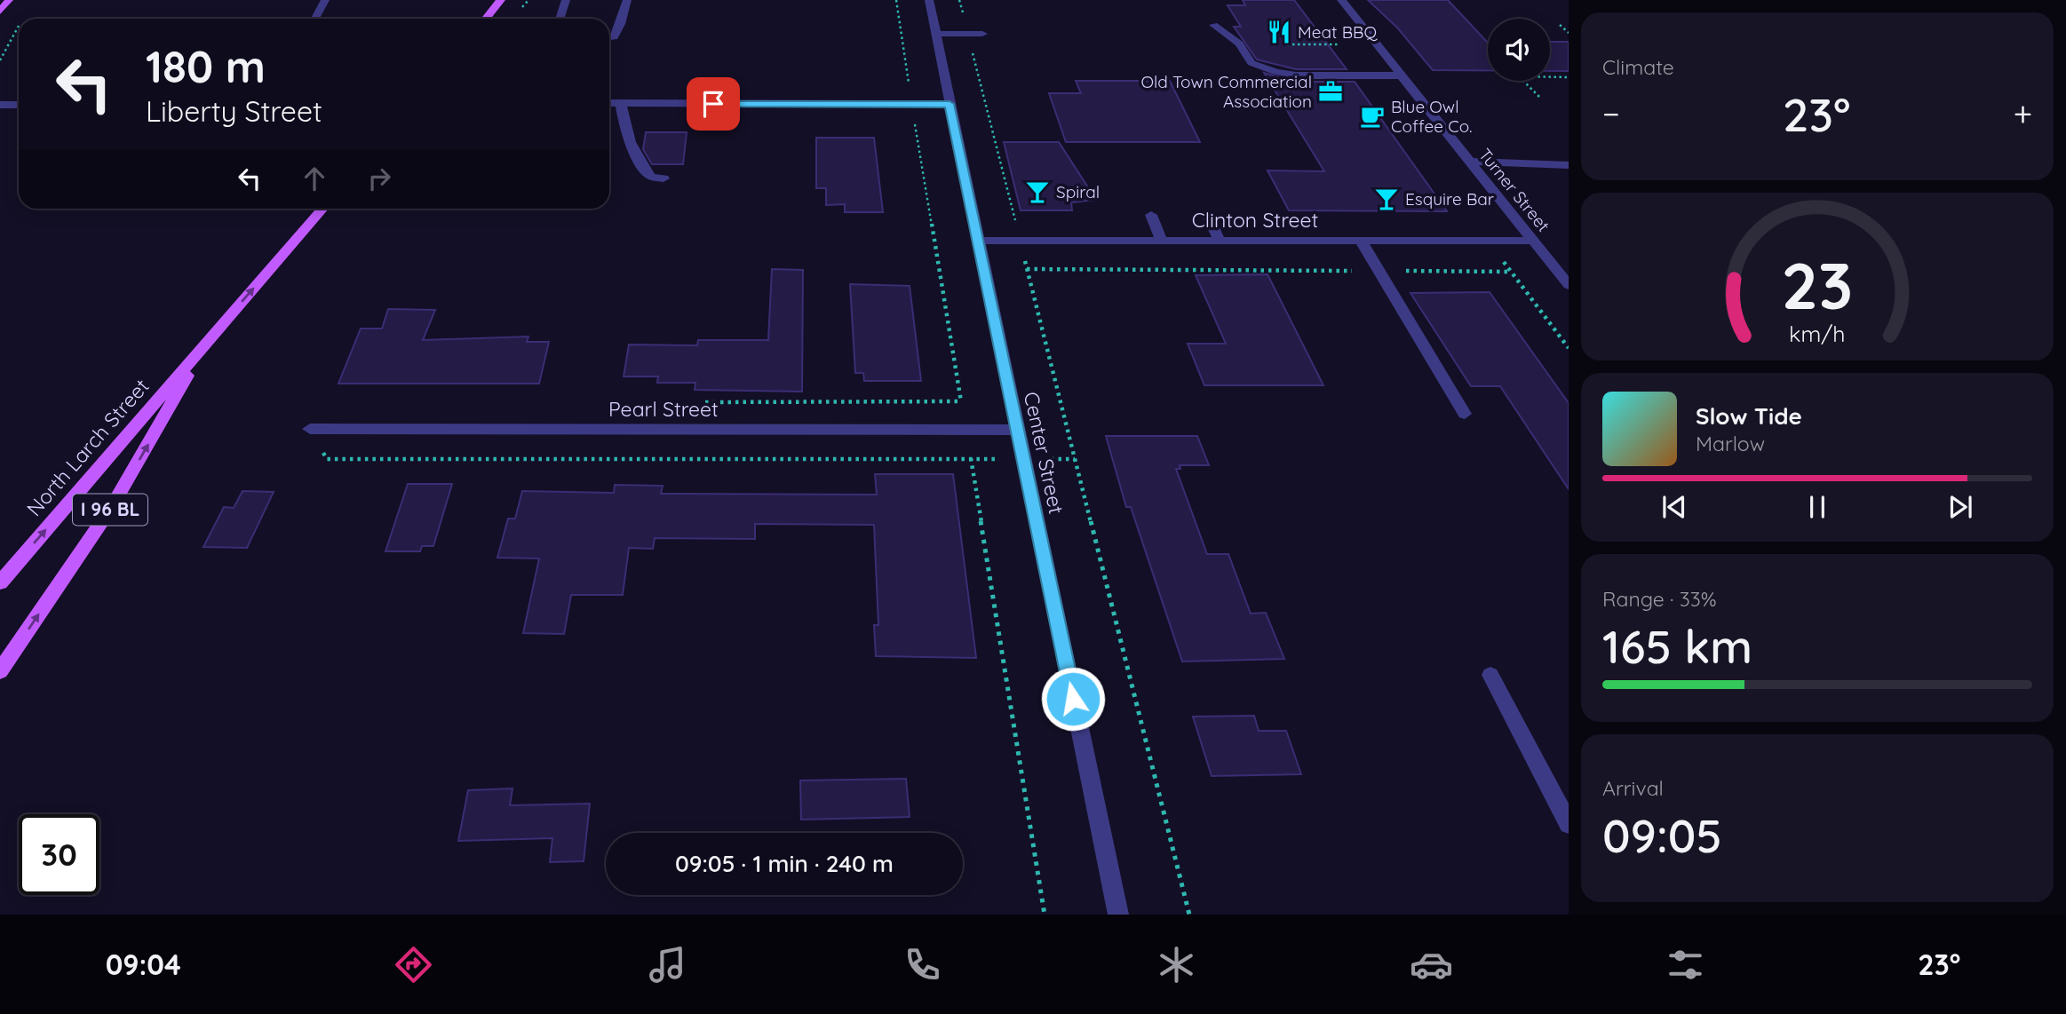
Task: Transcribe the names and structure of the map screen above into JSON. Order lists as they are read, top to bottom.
{
  "streets": {
    "main road": ["North Larch Street", "I 96 BL"],
    "street": [
      "Turner Street",
      "Clinton Street",
      "Pearl Street",
      "Center Street"
    ]
  },
  "crossings": [
    ["Turner Street", "Clinton Street"],
    ["Clinton Street", "Center Street"],
    ["Pearl Street", "Center Street"],
    ["North Larch Street", "I 96 BL"]
  ],
  "places": {
    "restaurant": ["Meat BBQ"],
    "office": ["Old Town Commercial Association"],
    "cafe": ["Blue Owl Coffee Co."],
    "bar": ["Spiral", "Esquire Bar"]
  },
  "page": {
    "tile": [
      "Climate",
      ["Range · 33%", "165 km"],
      ["Arrival", "09:05"]
    ],
    "turn": ["180 m", "Liberty Street"],
    "heat": ["−", "23°", "+"],
    "song": ["Slow Tide", "Marlow"],
    "limit": "30",
    "trip": "09:05 · 1 min · 240 m",
    "tabs": ["09:04", "23°"],
    "gauge": ["23", "km/h"]
  }
}
